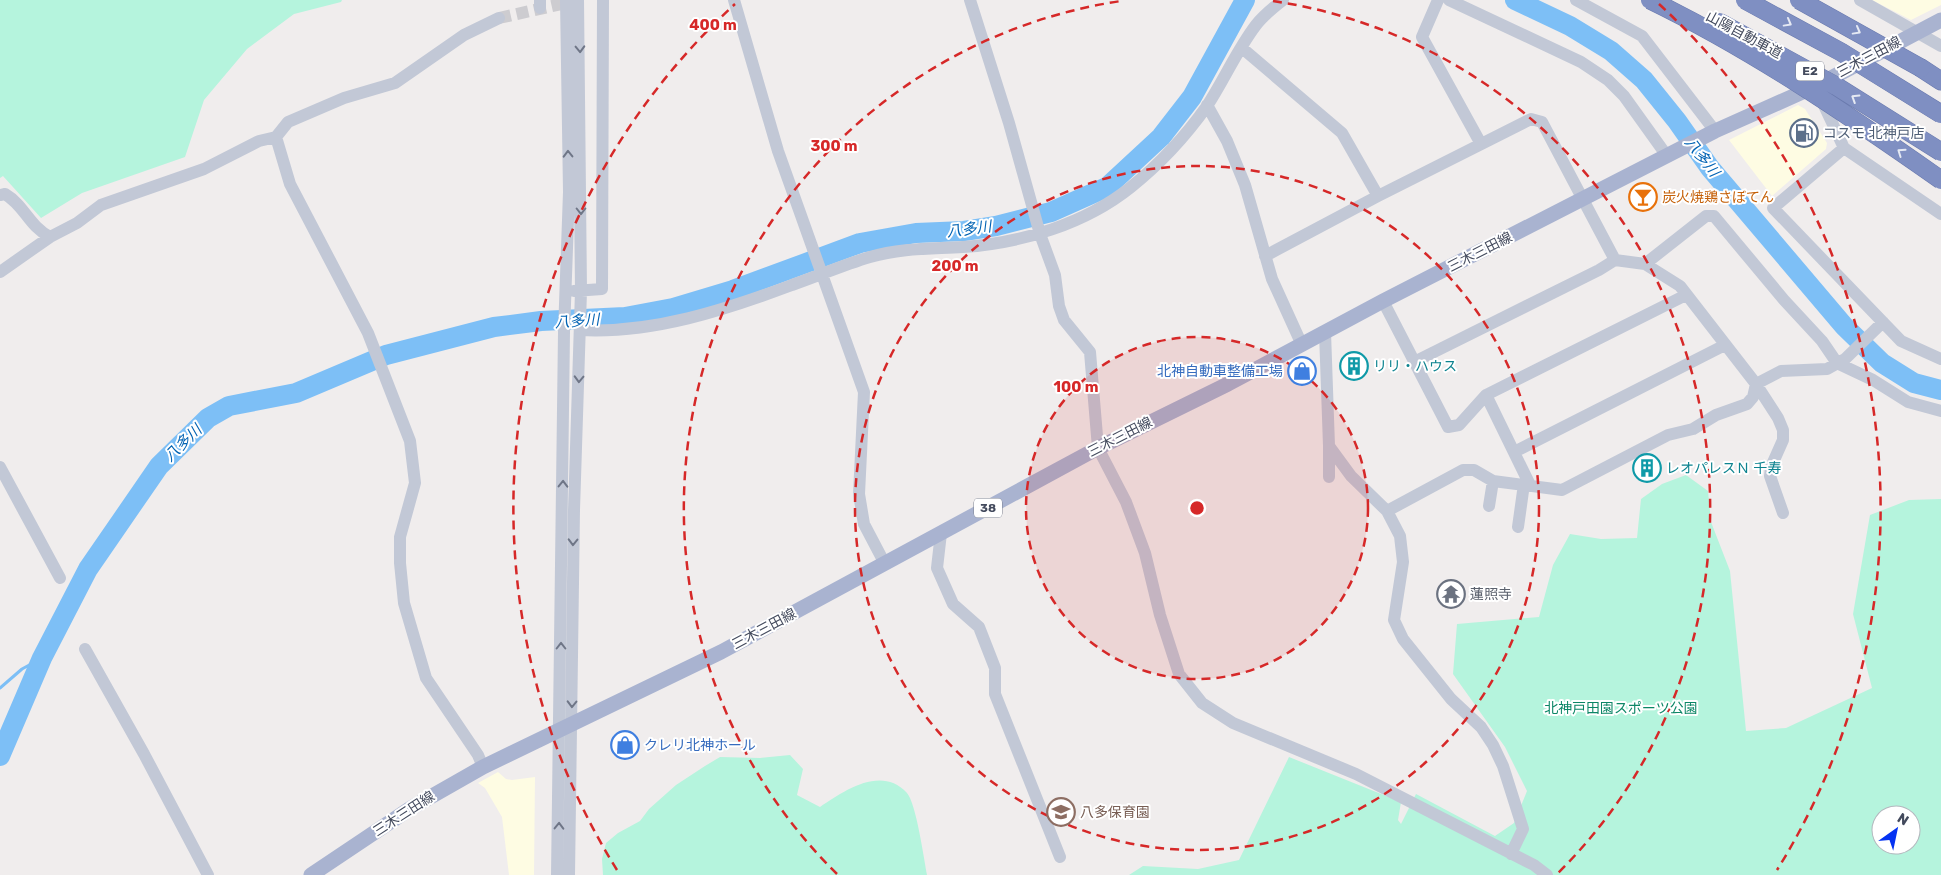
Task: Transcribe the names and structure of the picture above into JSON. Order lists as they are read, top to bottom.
{
  "streets": {
    "highway": ["山陽自動車道", "E2"],
    "main road": ["三木三田線", "38"]
  },
  "water": ["八多川"],
  "parks": ["北神戸田園スポーツ公園"],
  "places": {
    "fuel station": ["コスモ 北神戸店"],
    "bar": ["炭火焼鶏さぼてん"],
    "building": ["リリ・ハウス", "レオパレスＮ 千寿"],
    "shop": ["北神自動車整備工場", "クレリ北神ホール"],
    "temple": ["蓮照寺"],
    "school or university": ["八多保育園"]
  },
  "north": "top right",
  "rings": [
    "400 m",
    "300 m",
    "200 m",
    "100 m"
  ]
}
